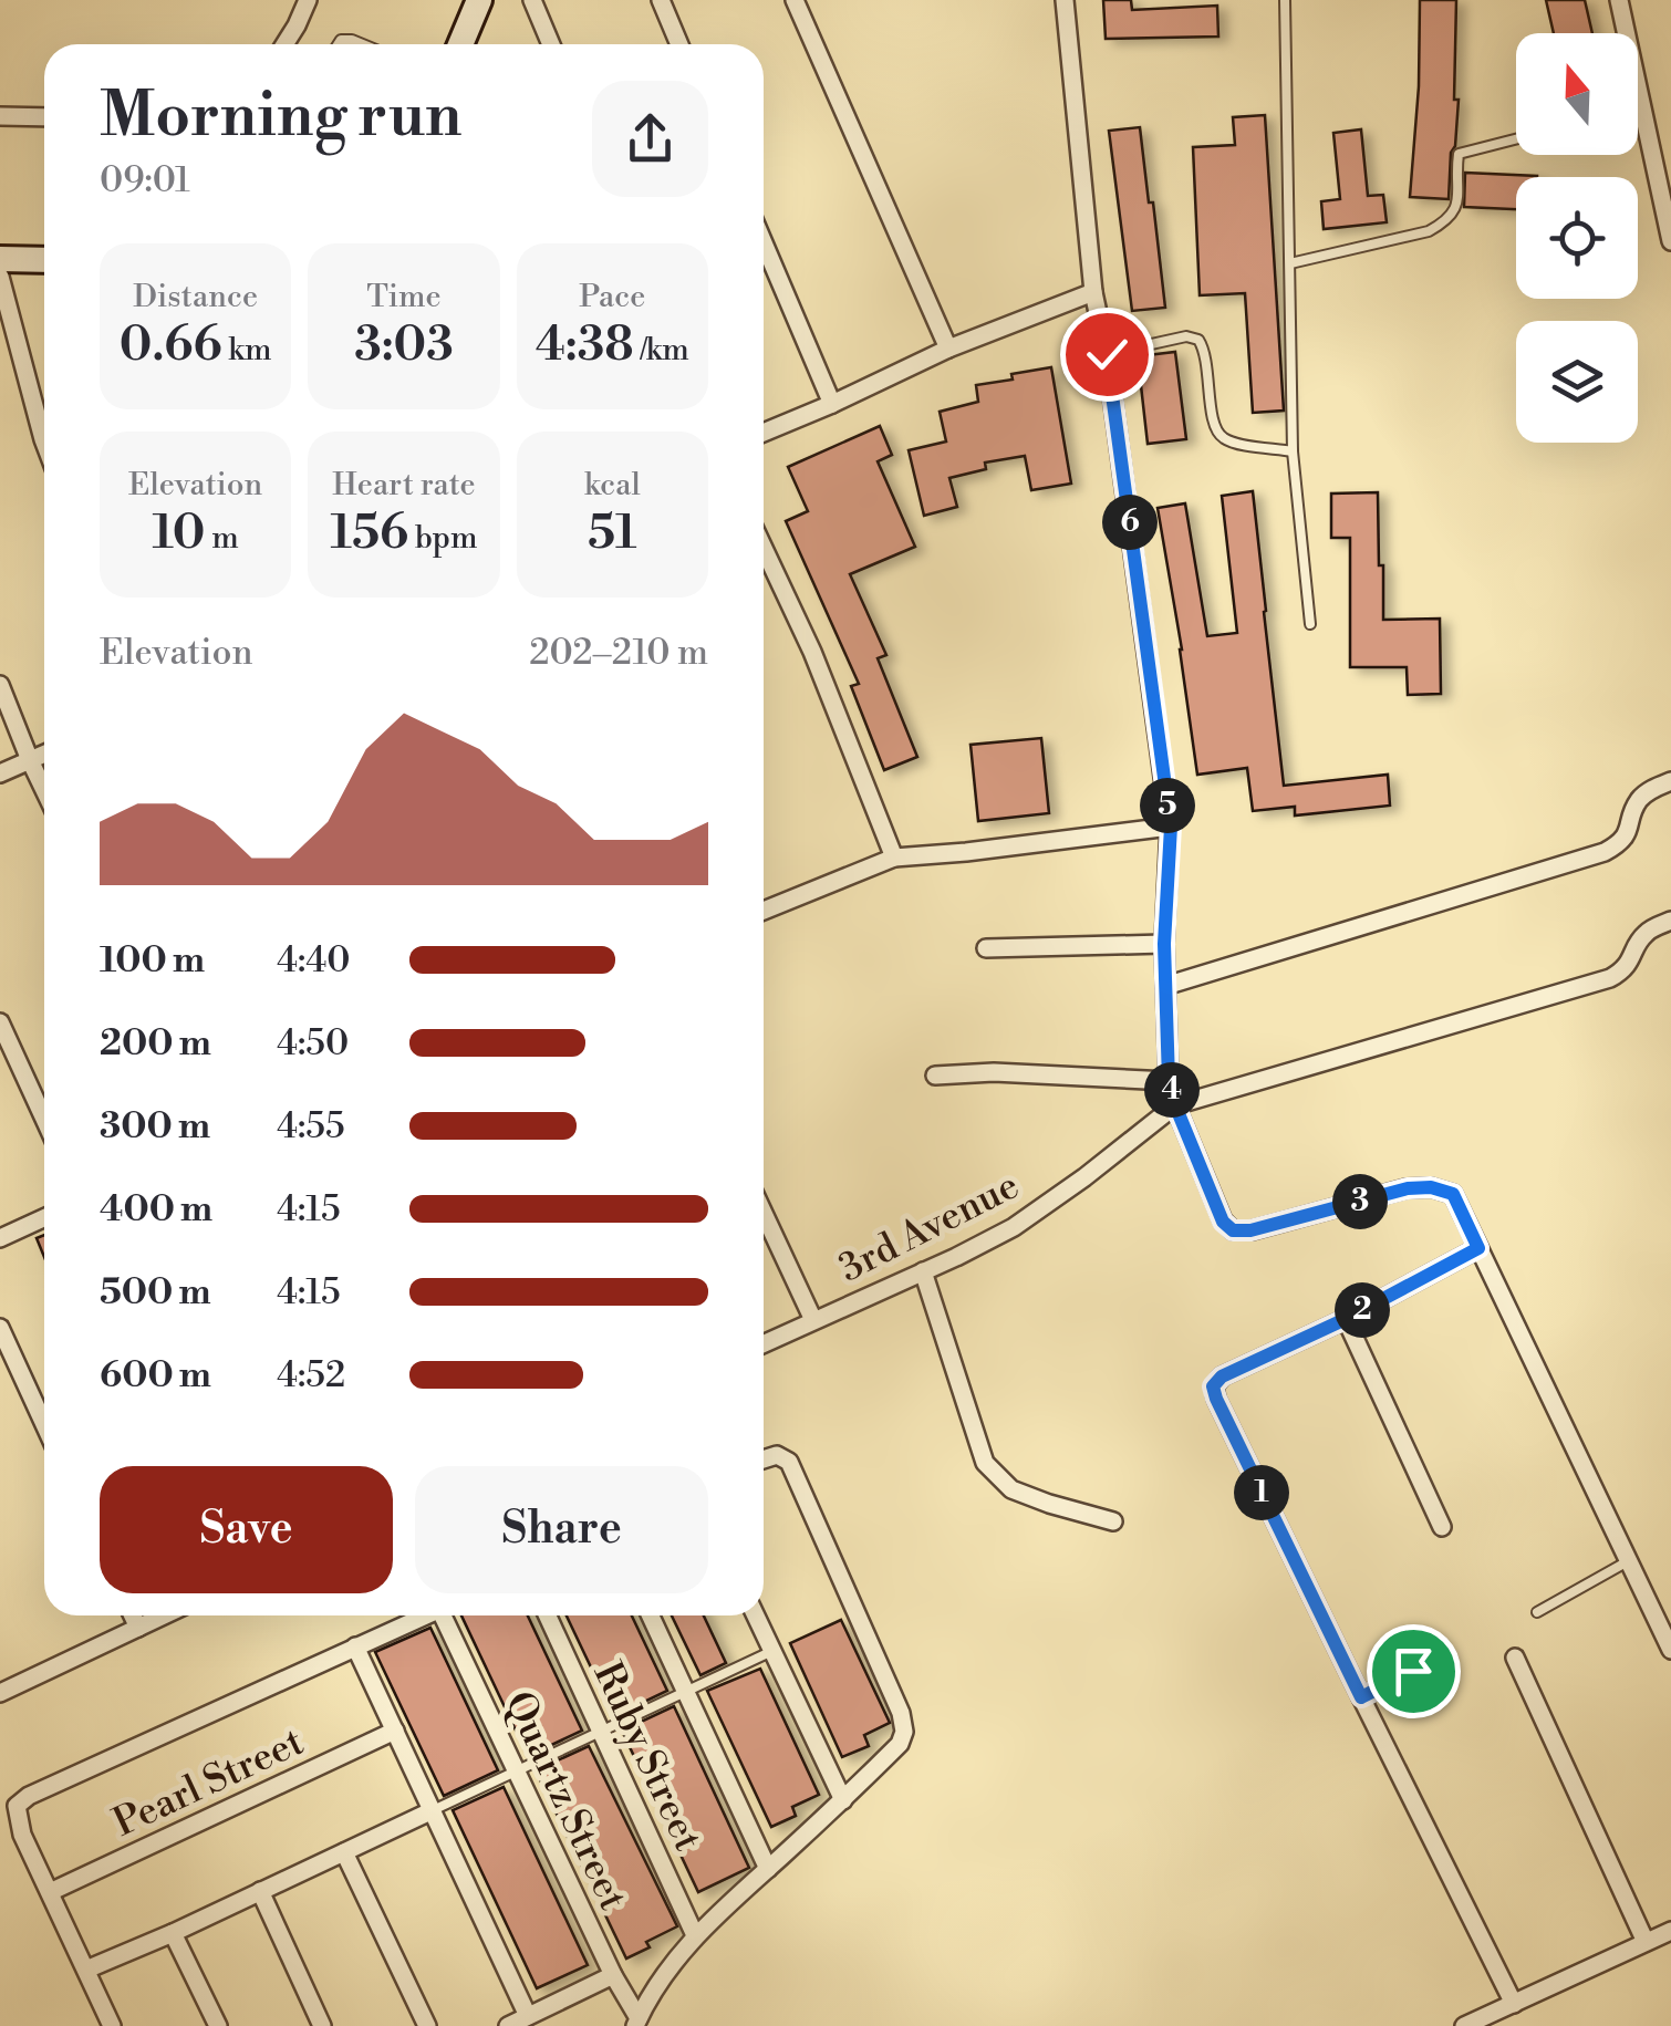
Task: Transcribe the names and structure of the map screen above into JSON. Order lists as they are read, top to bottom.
{
  "streets": {
    "street": [
      "3rd Avenue",
      "Ruby Street",
      "Pearl Street",
      "Quartz Street"
    ]
  },
  "north": "top",
  "page": {
    "heading": ["Morning run", "09:01"],
    "stats": [
      ["Distance", "0.66 km"],
      ["Time", "3:03"],
      ["Pace", "4:38 /km"],
      ["Elevation", "10 m"],
      ["Heart rate", "156 bpm"],
      ["kcal", "51"]
    ],
    "pins": [
      "6",
      "5",
      "4",
      "3",
      "2",
      "1"
    ],
    "chart": ["Elevation", "202–210 m"],
    "list": [
      {
        "name": "100 m",
        "note": "4:40"
      },
      {
        "name": "200 m",
        "note": "4:50"
      },
      {
        "name": "300 m",
        "note": "4:55"
      },
      {
        "name": "400 m",
        "note": "4:15"
      },
      {
        "name": "500 m",
        "note": "4:15"
      },
      {
        "name": "600 m",
        "note": "4:52"
      }
    ],
    "buttons": ["Save", "Share"]
  }
}
